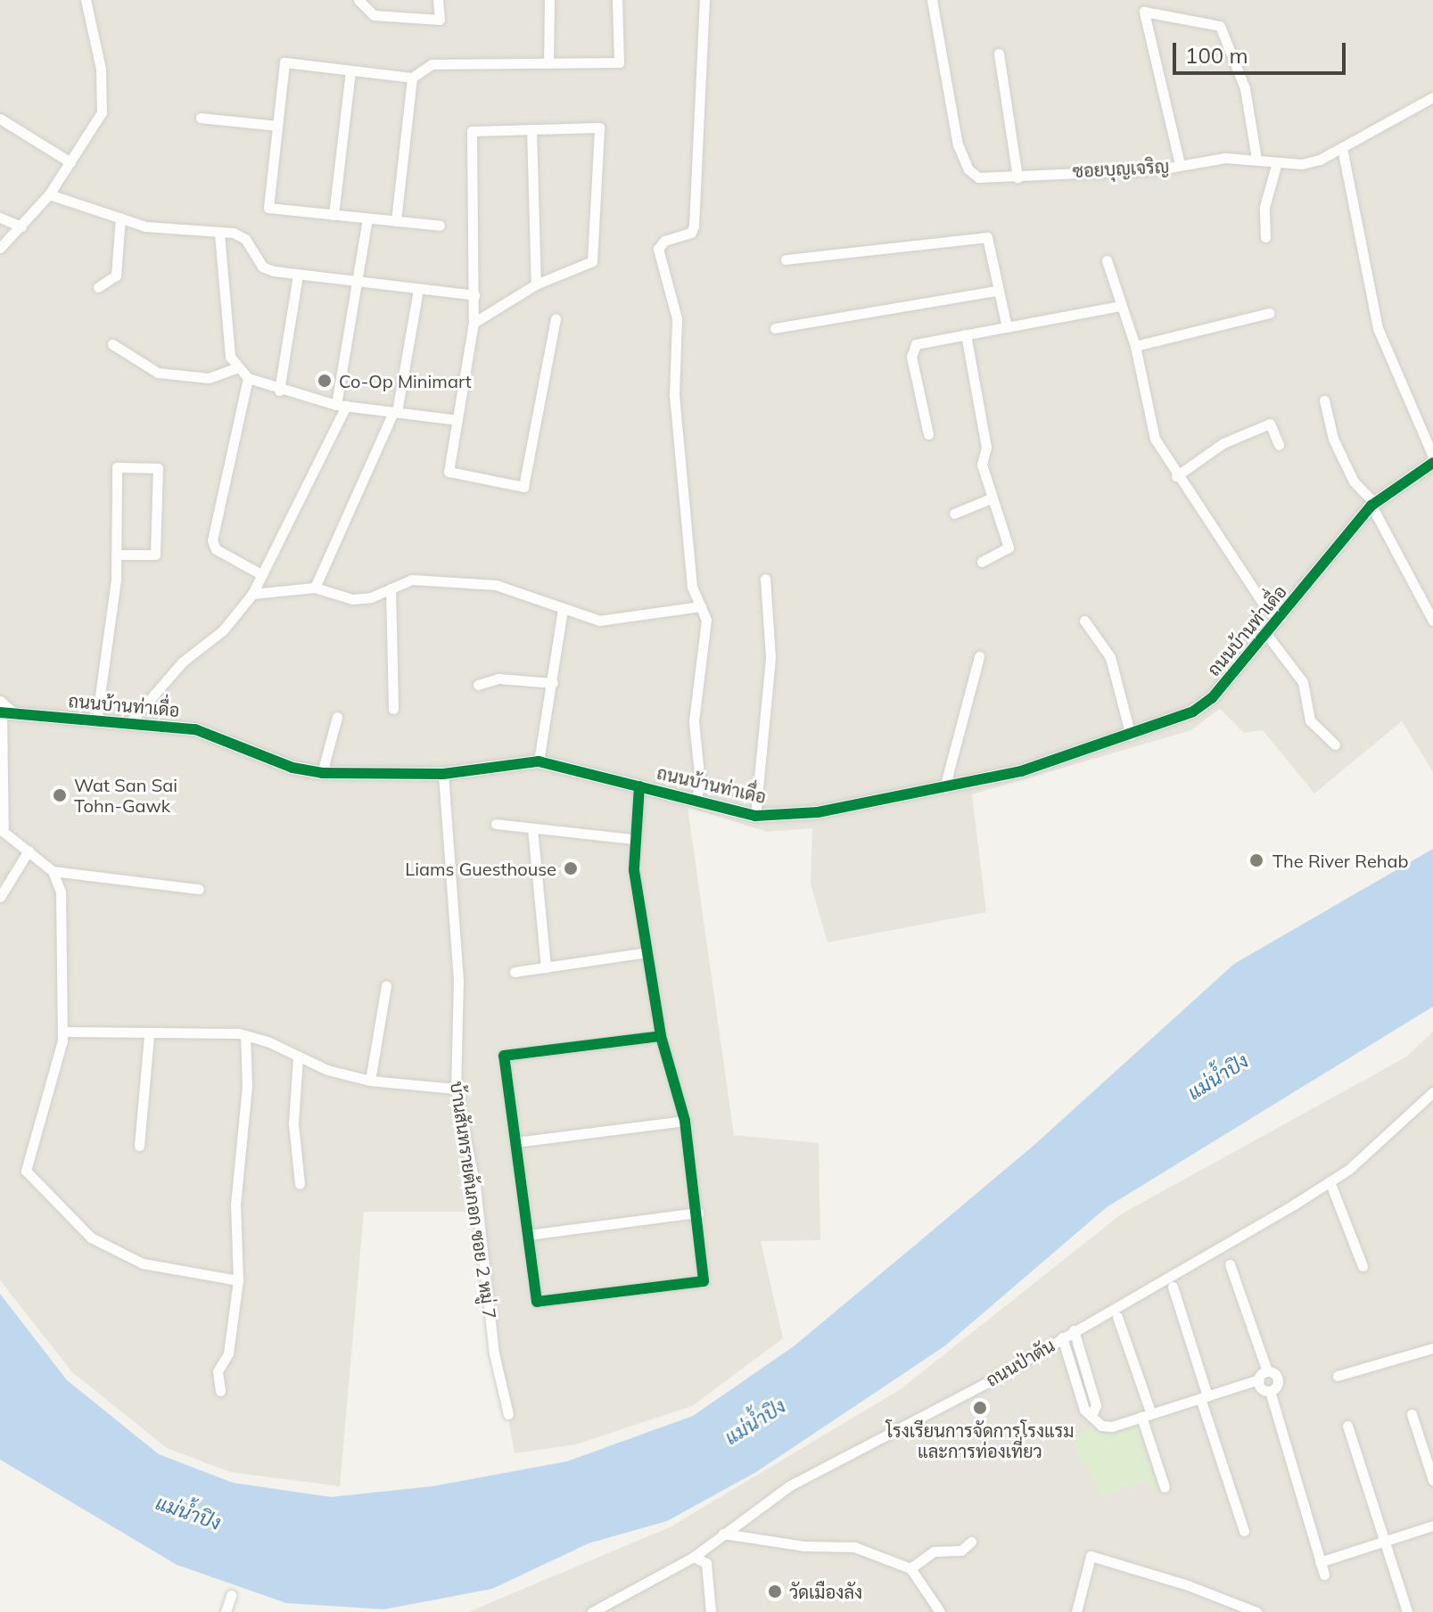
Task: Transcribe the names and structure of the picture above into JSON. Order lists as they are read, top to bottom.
{
  "streets": {
    "street": [
      "ซอยบุญเจริญ",
      "ถนนบ้านท่าเดื่อ",
      "บ้านสันทรายต้นกอก ซอย 2 หมู่ 7",
      "ถนนป่าตัน"
    ]
  },
  "crossings": [
    ["ถนนบ้านท่าเดื่อ", "บ้านสันทรายต้นกอก ซอย 2 หมู่ 7"]
  ],
  "water": ["แม่น้ำปิง"],
  "places": [
    "Co-Op Minimart",
    "Wat San Sai Tohn-Gawk",
    "The River Rehab",
    "Liams Guesthouse",
    "โรงเรียนการจัดการโรงแรม และการท่องเที่ยว",
    "วัดเมืองลัง"
  ],
  "scale_bar": "100 m"
}
